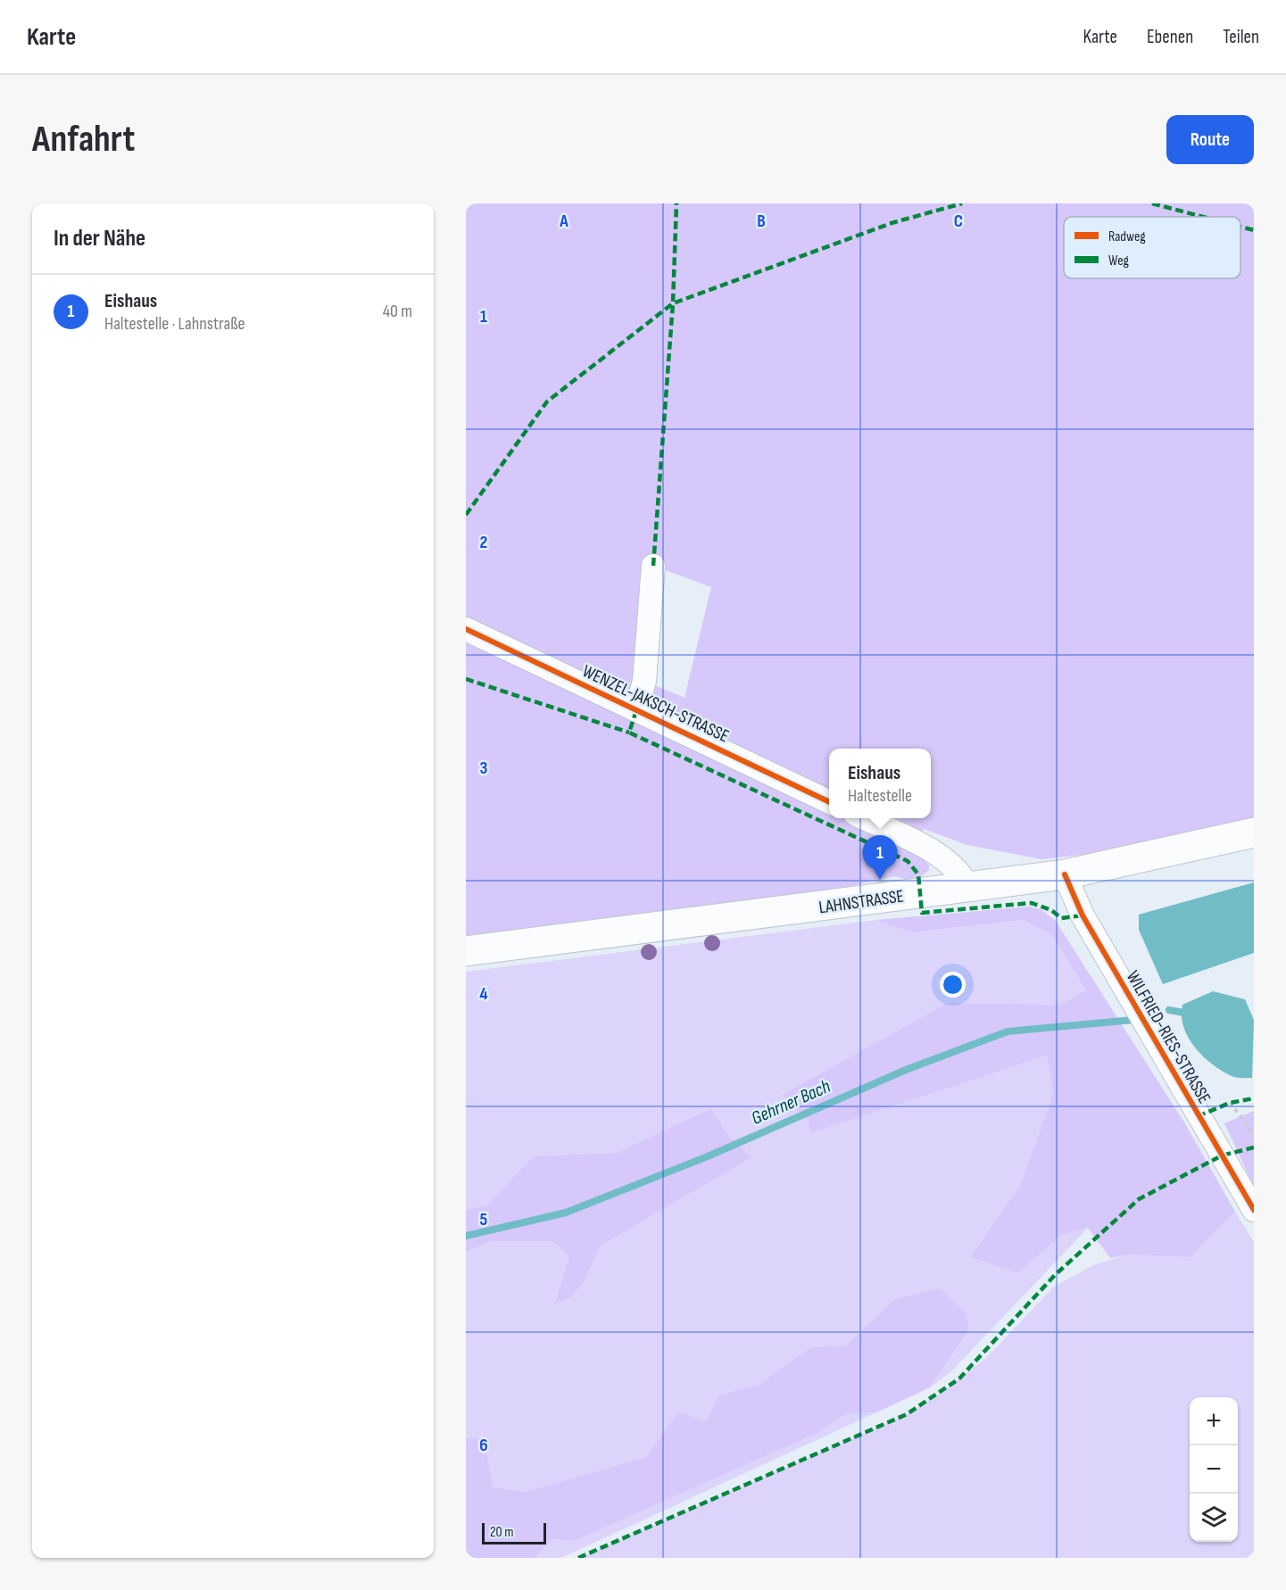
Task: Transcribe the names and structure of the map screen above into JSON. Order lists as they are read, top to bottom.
{
  "streets": {
    "main road": ["LAHNSTRASSE"],
    "street": ["WENZEL-JAKSCH-STRASSE", "WILFRIED-RIES-STRASSE"]
  },
  "crossings": [
    ["LAHNSTRASSE", "WILFRIED-RIES-STRASSE"]
  ],
  "water": ["Gehrner Bach"],
  "legend": ["Radweg", "Weg"],
  "scale_bar": "20 m",
  "page": {
    "header": "Karte",
    "nav": ["Karte", "Ebenen", "Teilen"],
    "buttons": "Route",
    "title": "Anfahrt",
    "heading": "In der Nähe",
    "list": [
      {
        "mark": "1",
        "name": "Eishaus",
        "note": "Haltestelle · Lahnstraße",
        "value": "40 m"
      }
    ],
    "popup": ["Eishaus", "Haltestelle"],
    "pins": "1",
    "map_buttons": ["+", "−"],
    "scale": "20 m"
  },
  "grid": {
    "columns": ["A", "B", "C"],
    "rows": [
      "1",
      "2",
      "3",
      "4",
      "5",
      "6"
    ]
  }
}
